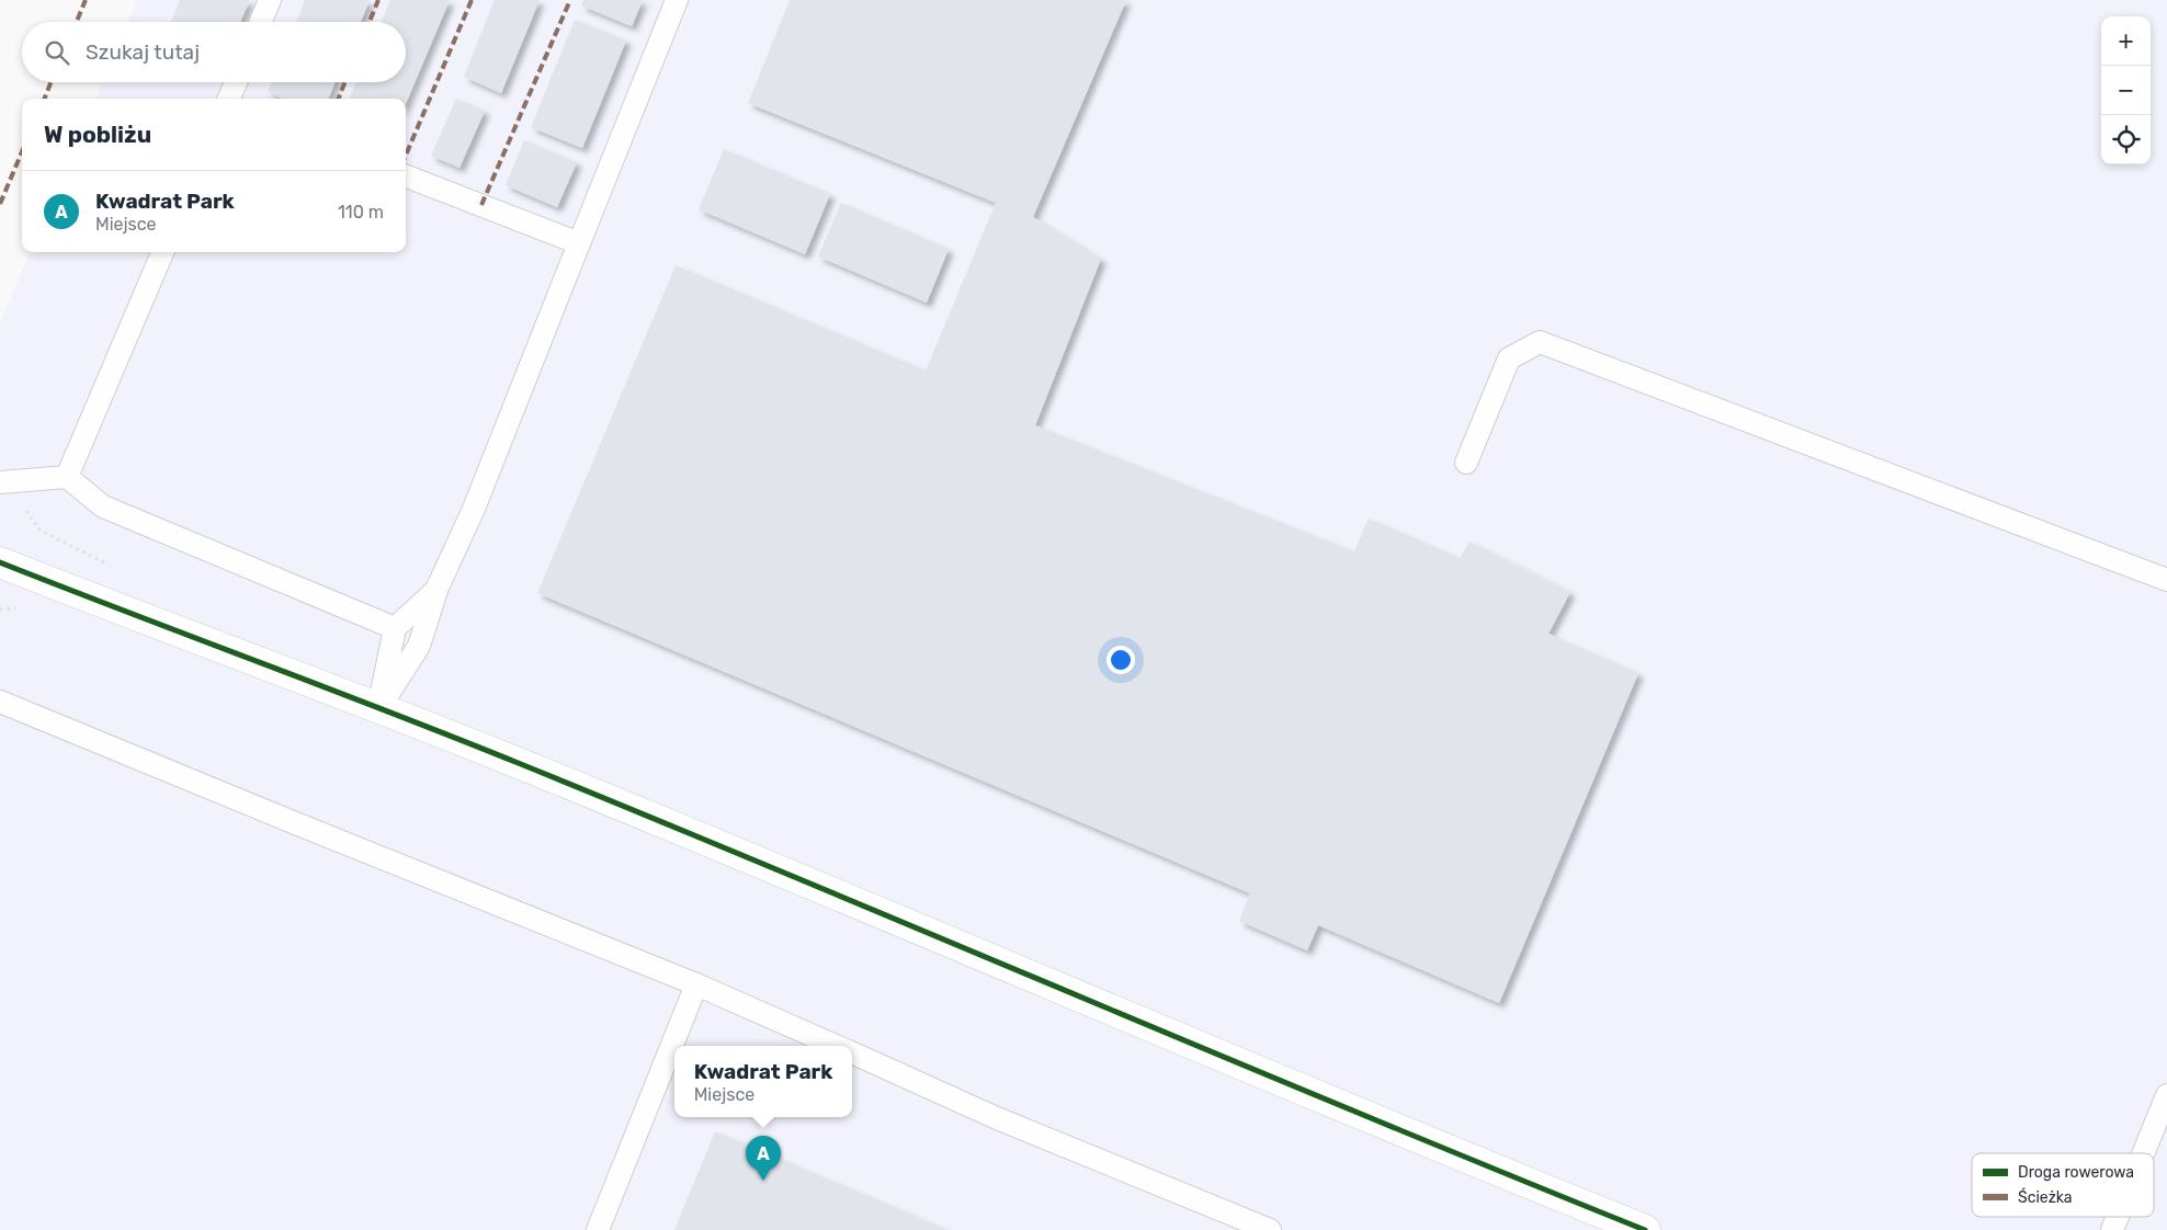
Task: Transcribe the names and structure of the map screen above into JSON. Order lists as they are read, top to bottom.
{
  "legend": ["Droga rowerowa", "Ścieżka"],
  "page": {
    "map_buttons": ["+", "−"],
    "search": "Szukaj tutaj",
    "heading": "W pobliżu",
    "list": [
      {
        "mark": "A",
        "name": "Kwadrat Park",
        "note": "Miejsce",
        "value": "110 m"
      }
    ],
    "popup": ["Kwadrat Park", "Miejsce"],
    "pins": "A"
  }
}
